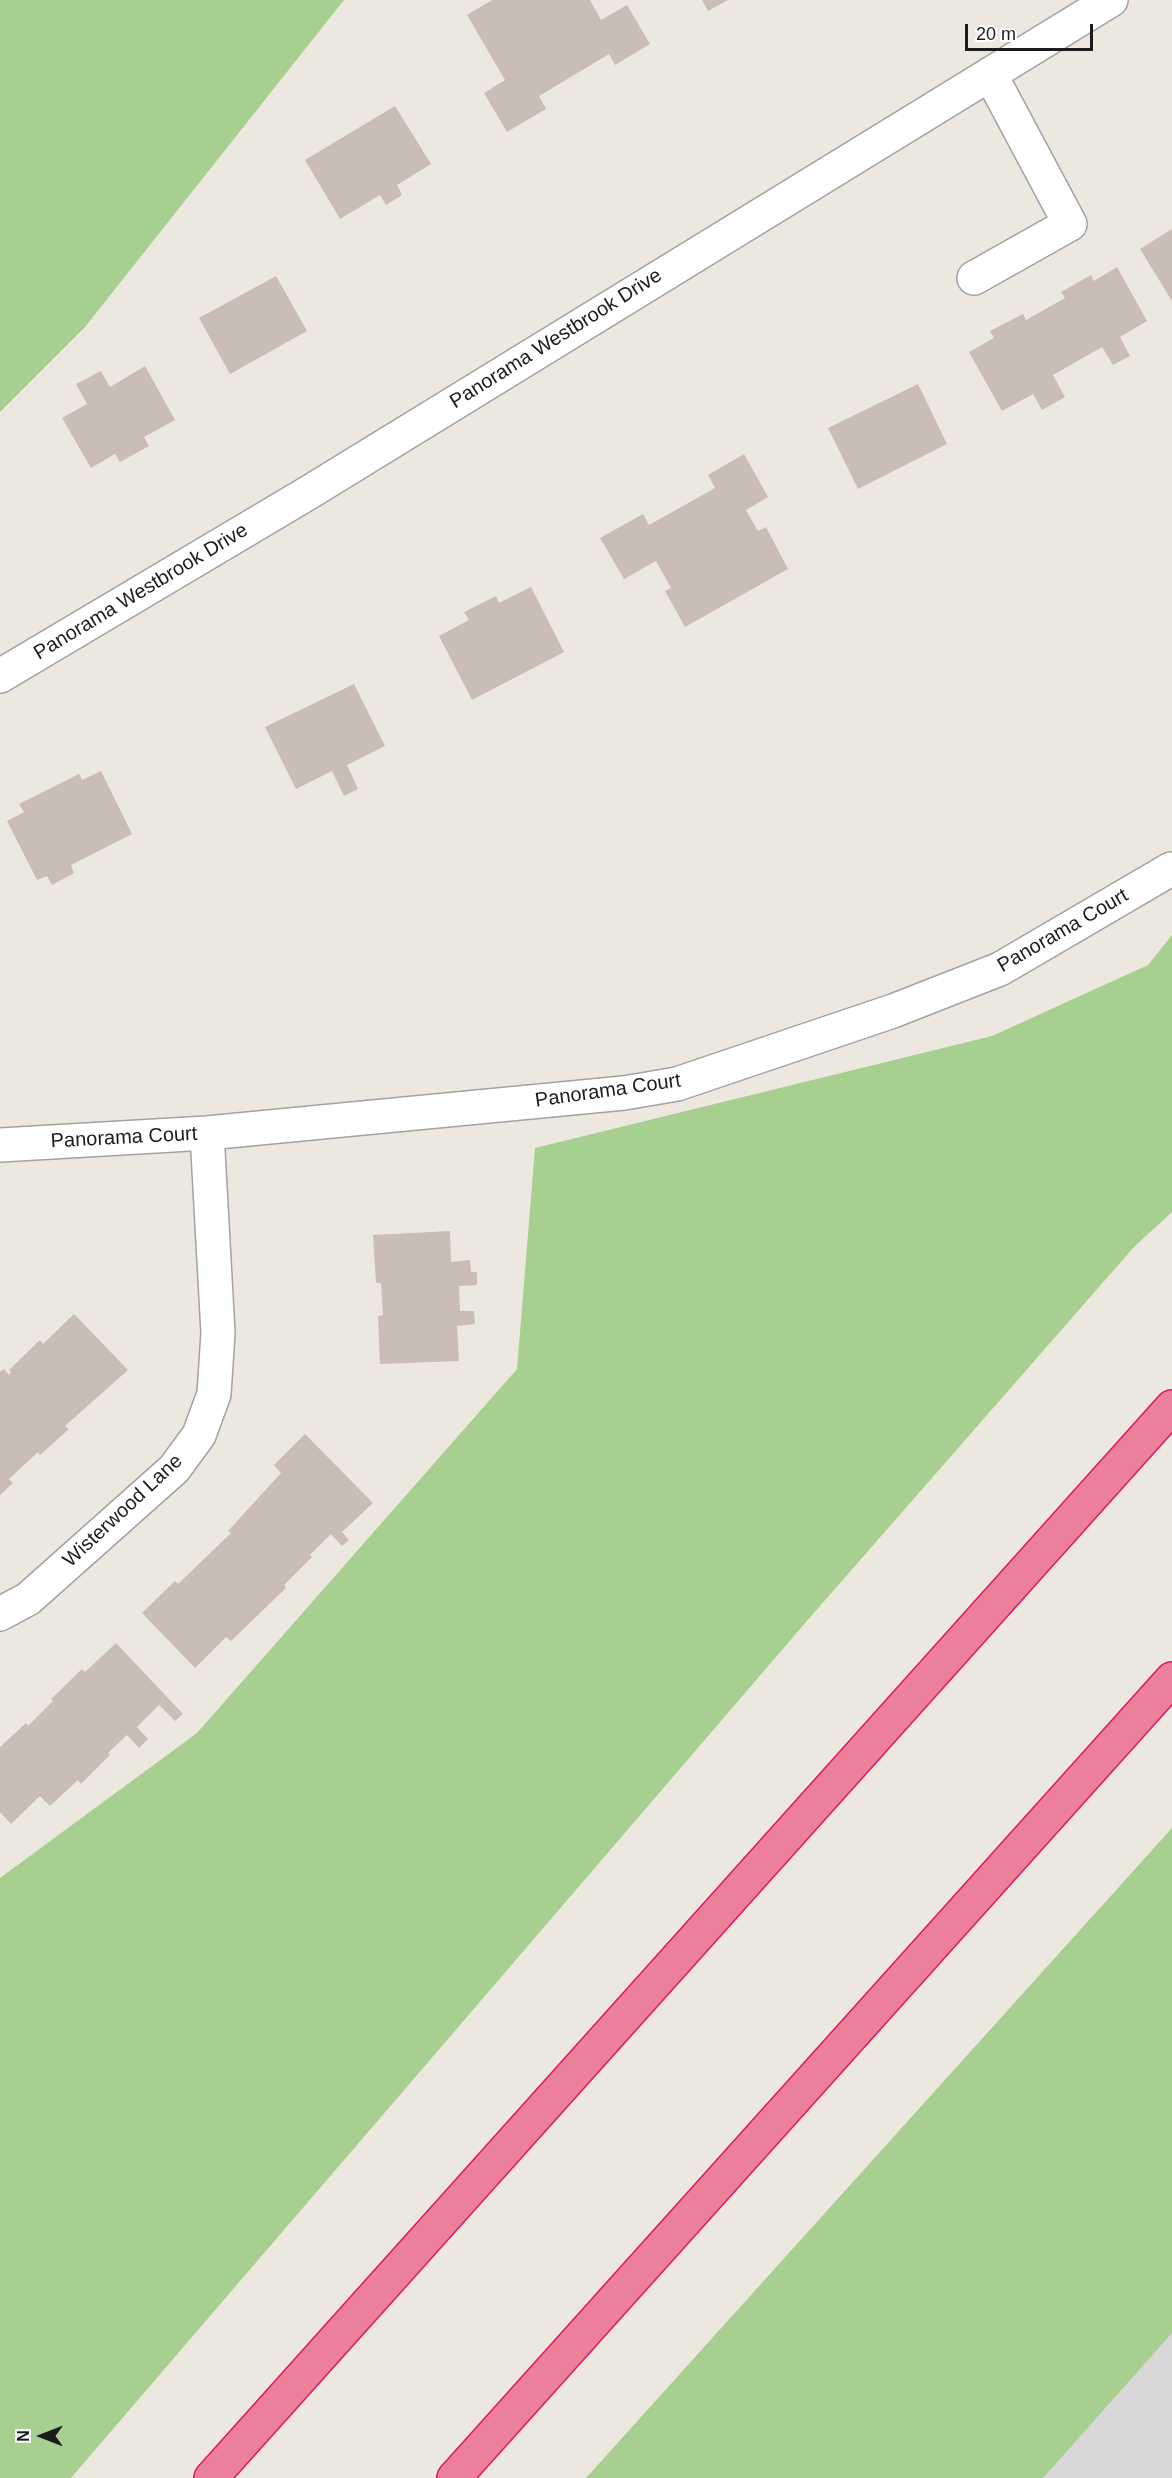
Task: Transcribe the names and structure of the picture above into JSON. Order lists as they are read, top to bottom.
{
  "streets": {
    "street": ["Panorama Westbrook Drive", "Panorama Court", "Wisterwood Lane"]
  },
  "crossings": [
    ["Panorama Court", "Wisterwood Lane"]
  ],
  "scale_bar": "20 m",
  "north": "left"
}
